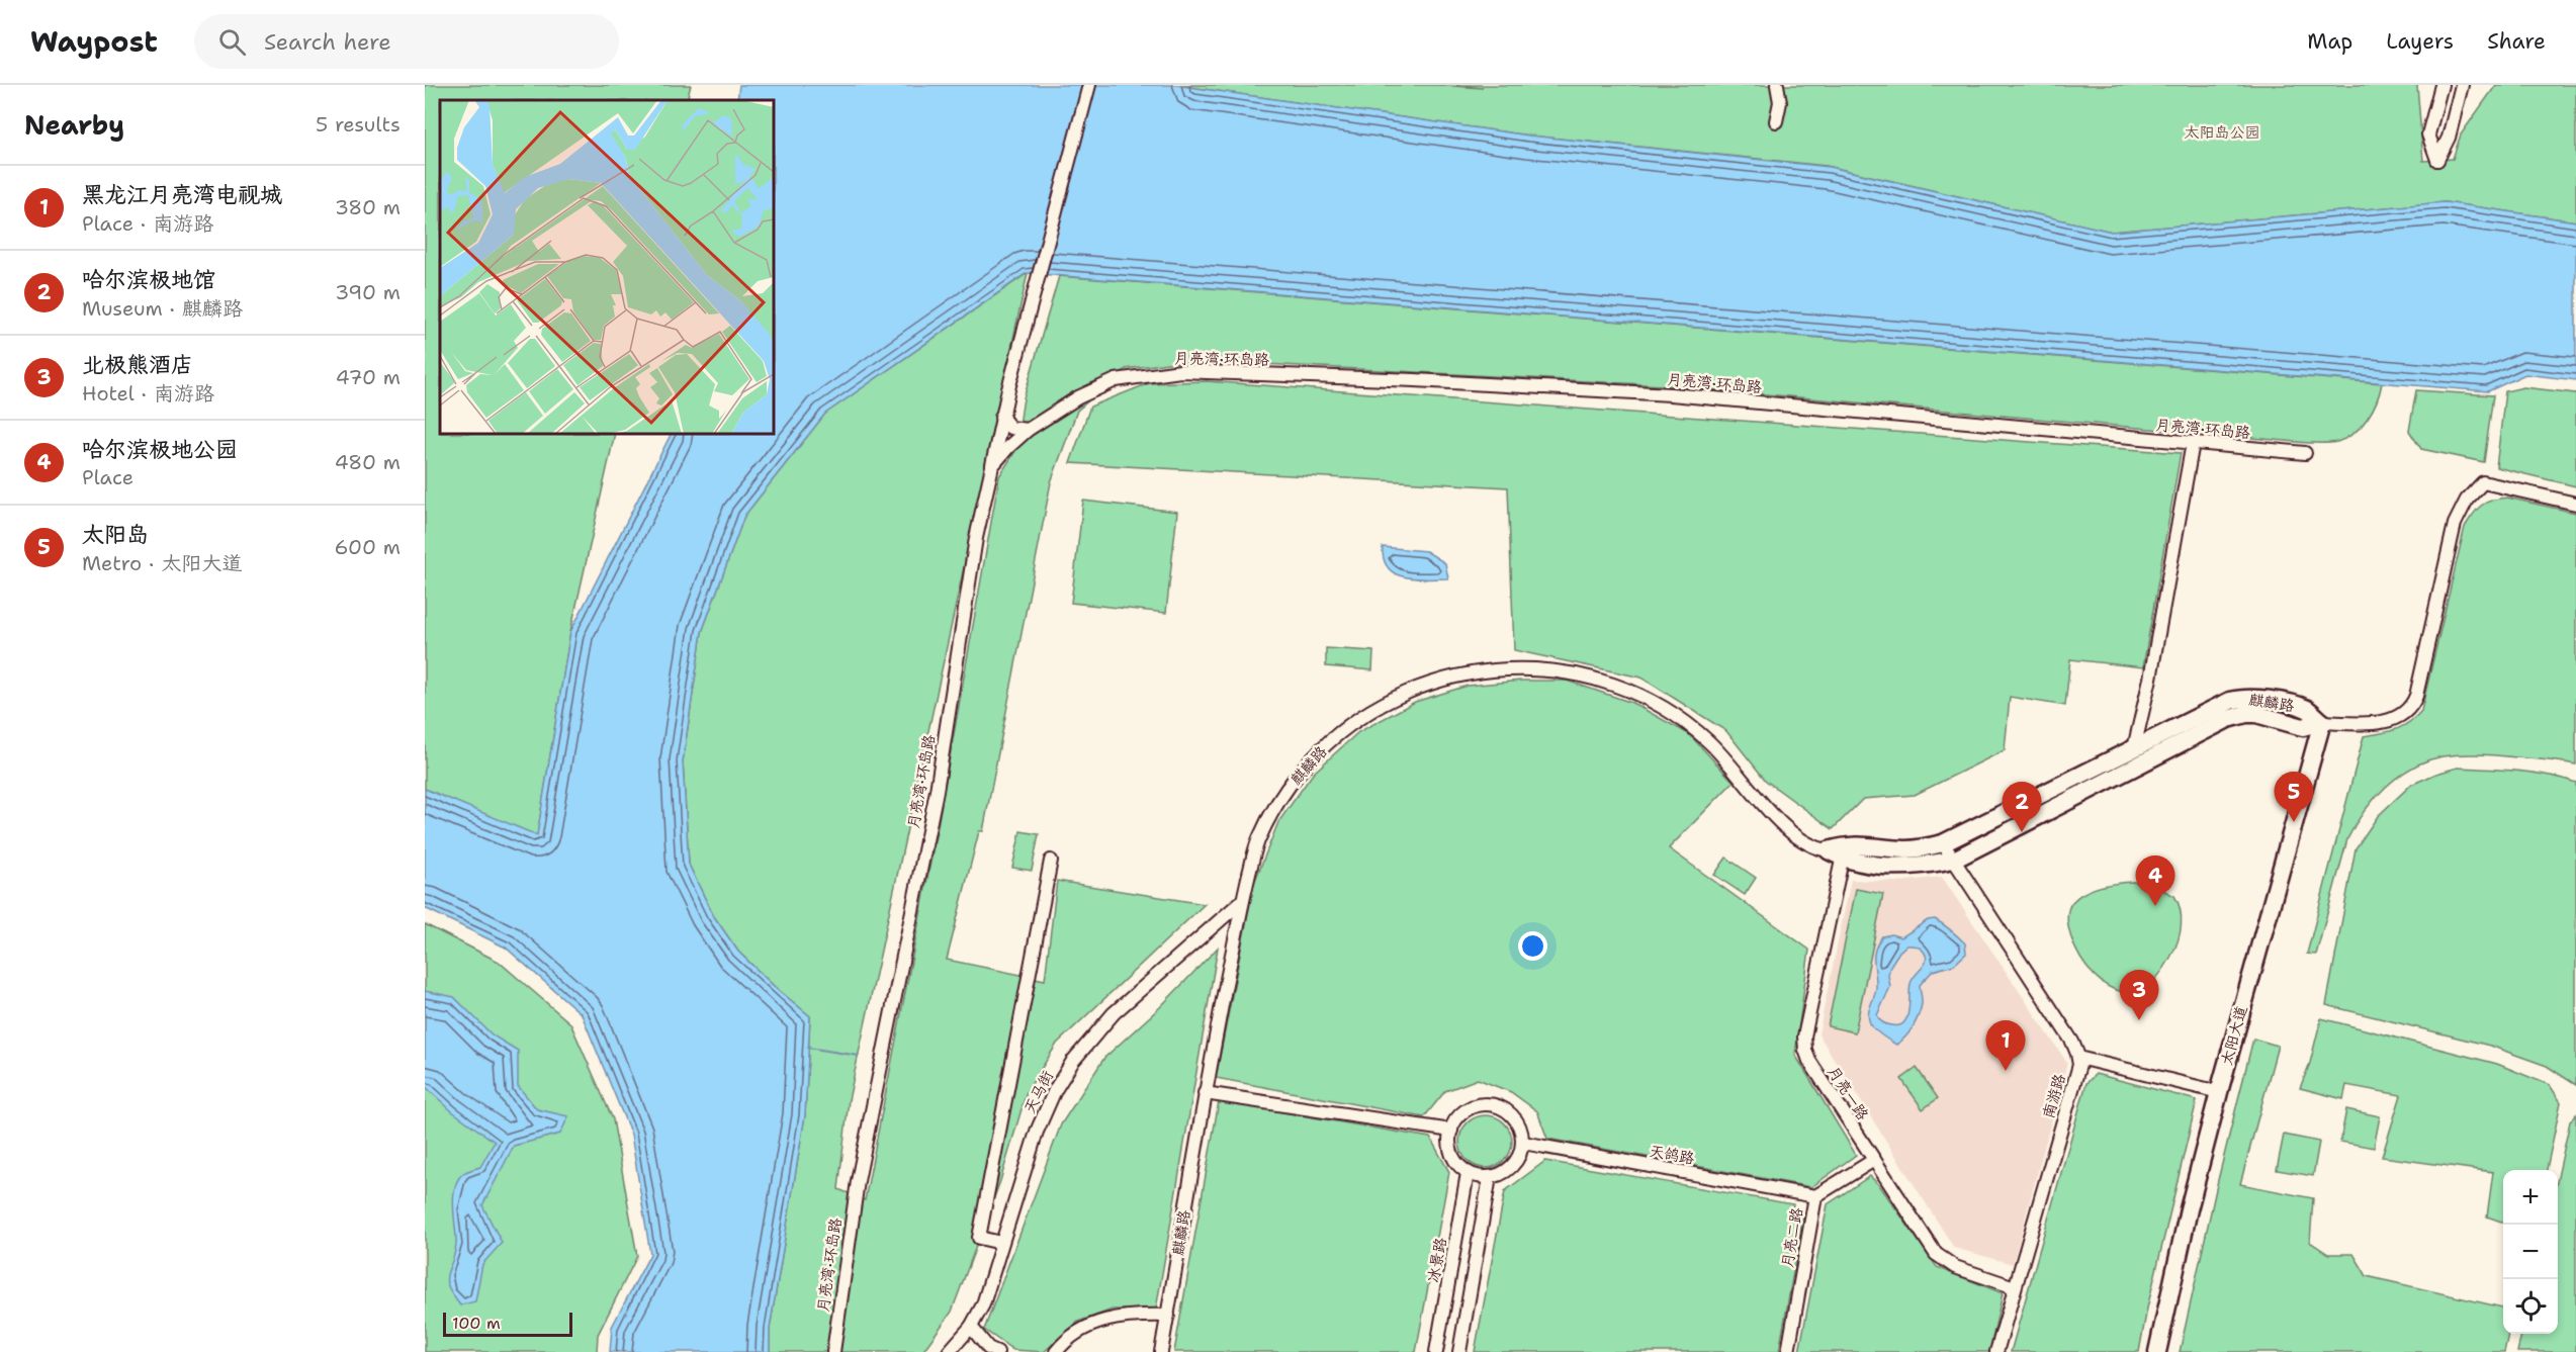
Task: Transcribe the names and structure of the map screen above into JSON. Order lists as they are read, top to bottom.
{
  "streets": {
    "main road": ["麒麟路", "太阳大道"],
    "street": [
      "月亮湾·环岛路",
      "天马街",
      "月亮一路",
      "南游路",
      "天鸽路",
      "月亮二路",
      "冰景路"
    ]
  },
  "crossings": [
    ["麒麟路", "太阳大道"],
    ["麒麟路", "天马街"],
    ["麒麟路", "月亮一路"],
    ["麒麟路", "南游路"],
    ["月亮一路", "南游路"],
    ["月亮一路", "月亮二路"],
    ["天鸽路", "月亮二路"],
    ["天鸽路", "冰景路"]
  ],
  "parks": ["太阳岛公园"],
  "scale_bar": "100 m",
  "page": {
    "header": "Waypost",
    "search": "Search here",
    "nav": ["Map", "Layers", "Share"],
    "heading": ["Nearby", "5 results"],
    "list": [
      {
        "mark": "1",
        "name": "黑龙江月亮湾电视城",
        "note": "Place · 南游路",
        "value": "380 m"
      },
      {
        "mark": "2",
        "name": "哈尔滨极地馆",
        "note": "Museum · 麒麟路",
        "value": "390 m"
      },
      {
        "mark": "3",
        "name": "北极熊酒店",
        "note": "Hotel · 南游路",
        "value": "470 m"
      },
      {
        "mark": "4",
        "name": "哈尔滨极地公园",
        "note": "Place",
        "value": "480 m"
      },
      {
        "mark": "5",
        "name": "太阳岛",
        "note": "Metro · 太阳大道",
        "value": "600 m"
      }
    ],
    "pins": [
      "5",
      "2",
      "4",
      "3",
      "1"
    ],
    "map_buttons": ["+", "−"],
    "scale": "100 m"
  }
}
